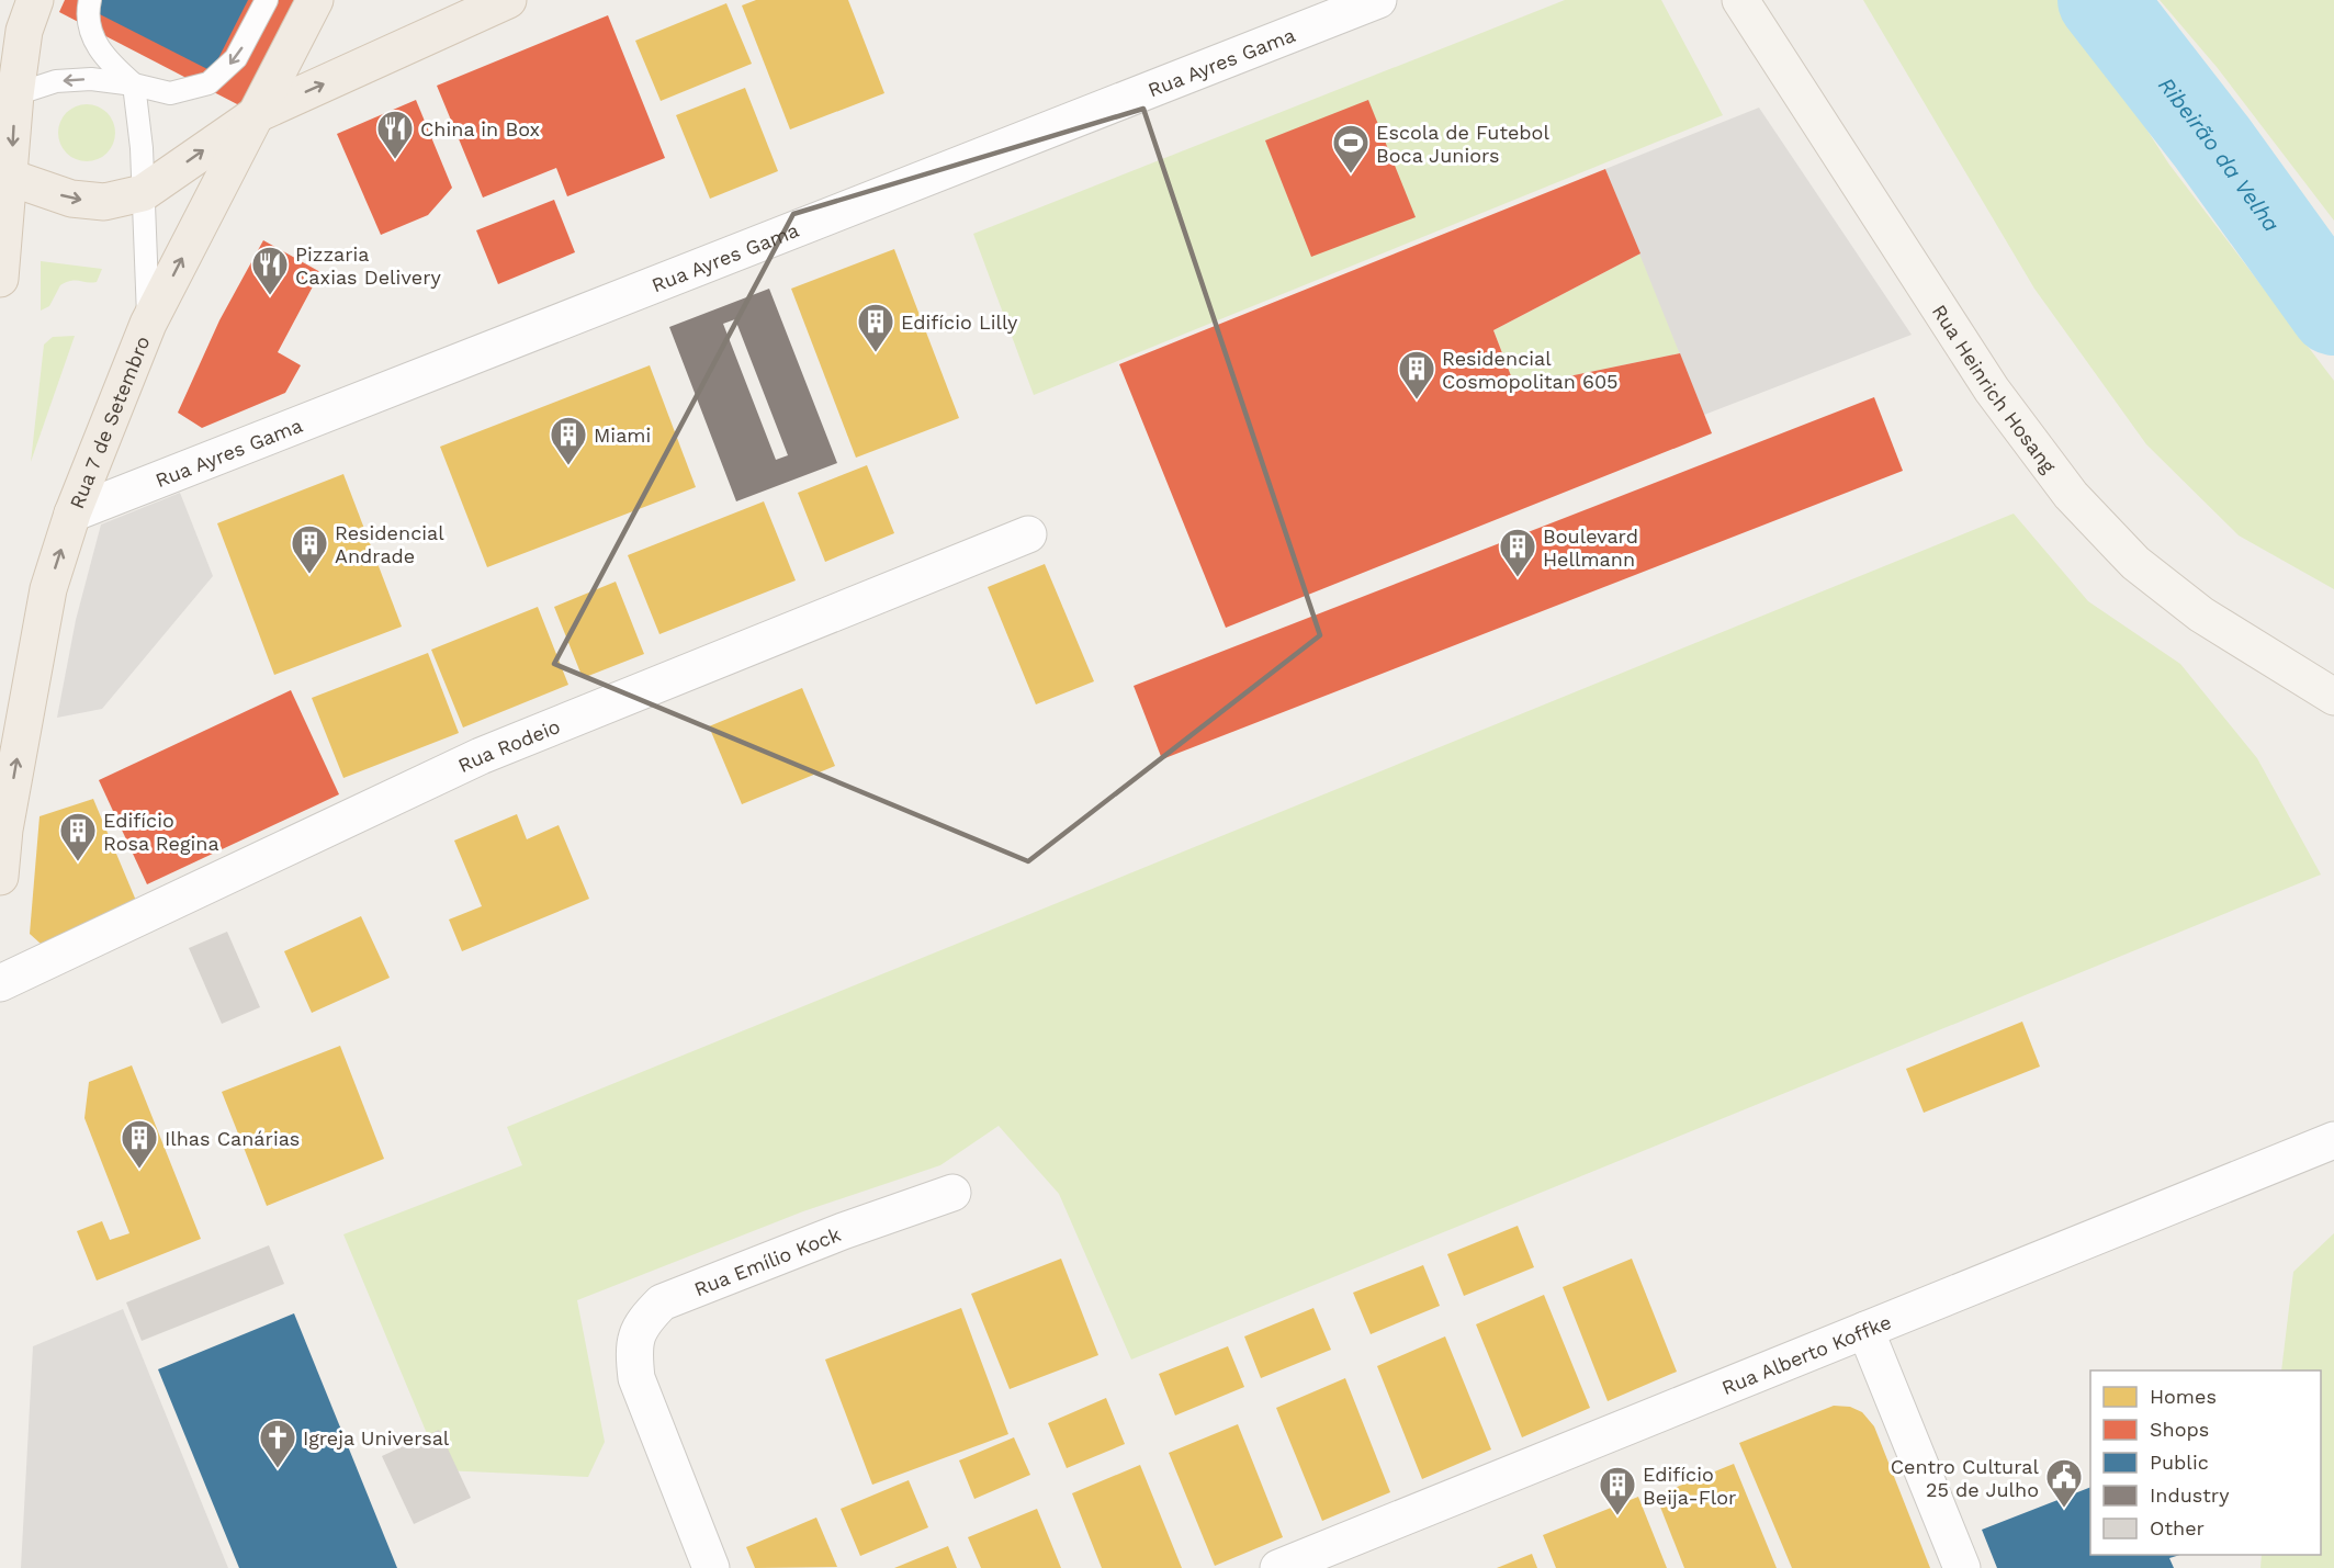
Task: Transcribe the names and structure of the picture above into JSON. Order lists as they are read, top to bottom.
{
  "streets": {
    "main road": ["Rua Heinrich Hosang", "Rua 7 de Setembro"],
    "street": [
      "Rua Ayres Gama",
      "Rua Rodeio",
      "Rua Emílio Kock",
      "Rua Alberto Koffke"
    ]
  },
  "crossings": [
    ["Rua Ayres Gama", "Rua 7 de Setembro"]
  ],
  "water": ["Ribeirão da Velha"],
  "places": {
    "restaurant": ["China in Box", "Pizzaria Caxias Delivery"],
    "sports": ["Escola de Futebol Boca Juniors"],
    "building": [
      "Edifício Lilly",
      "Residencial Cosmopolitan 605",
      "Miami",
      "Residencial Andrade",
      "Boulevard Hellmann",
      "Edifício Rosa Regina",
      "Ilhas Canárias",
      "Edifício Beija-Flor"
    ],
    "church": ["Igreja Universal"],
    "public building": ["Centro Cultural 25 de Julho"]
  },
  "legend": [
    "Homes",
    "Shops",
    "Public",
    "Industry",
    "Other"
  ]
}
